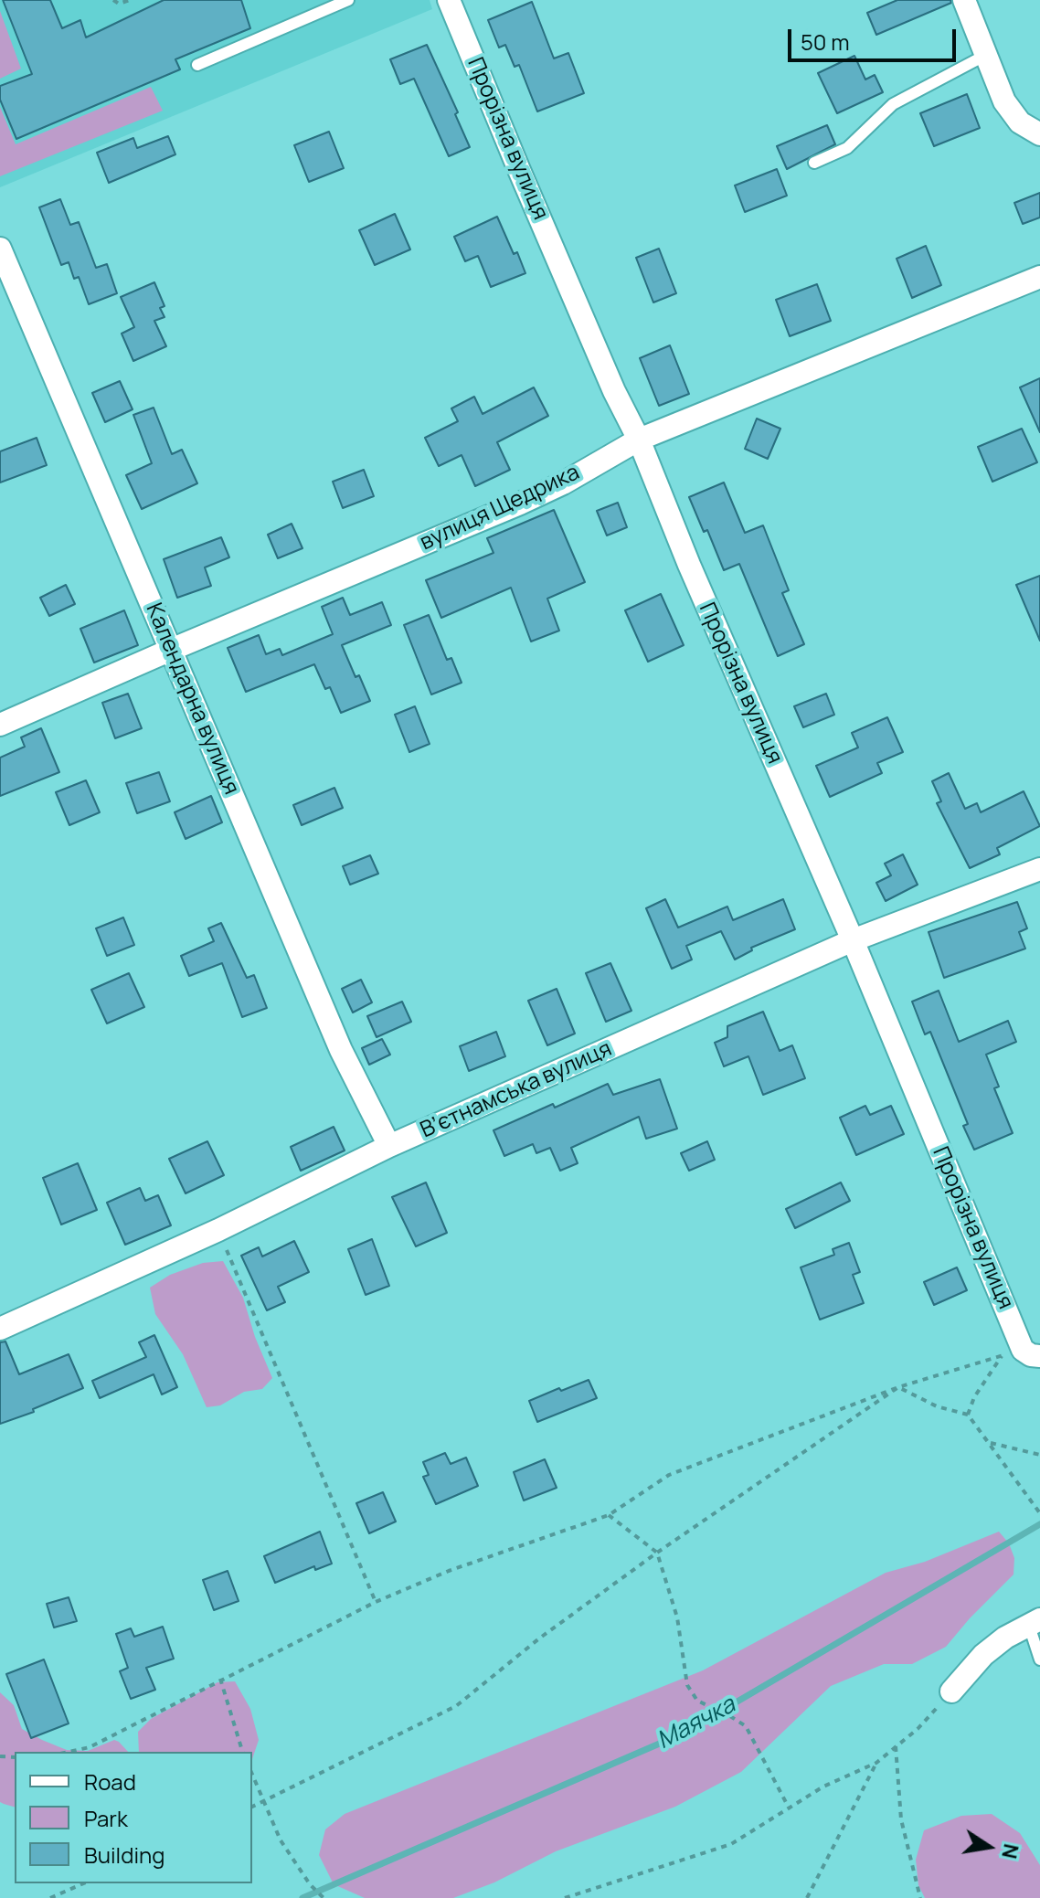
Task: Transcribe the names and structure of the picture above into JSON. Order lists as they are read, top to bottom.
{
  "streets": {
    "street": [
      "Прорізна вулиця",
      "вулиця Щедрика",
      "Календарна вулиця",
      "Вʼєтнамська вулиця"
    ]
  },
  "crossings": [
    ["Прорізна вулиця", "вулиця Щедрика"],
    ["Прорізна вулиця", "Вʼєтнамська вулиця"],
    ["вулиця Щедрика", "Календарна вулиця"],
    ["Календарна вулиця", "Вʼєтнамська вулиця"]
  ],
  "water": ["Маячка"],
  "legend": ["Road", "Park", "Building"],
  "scale_bar": "50 m",
  "north": "right"
}
